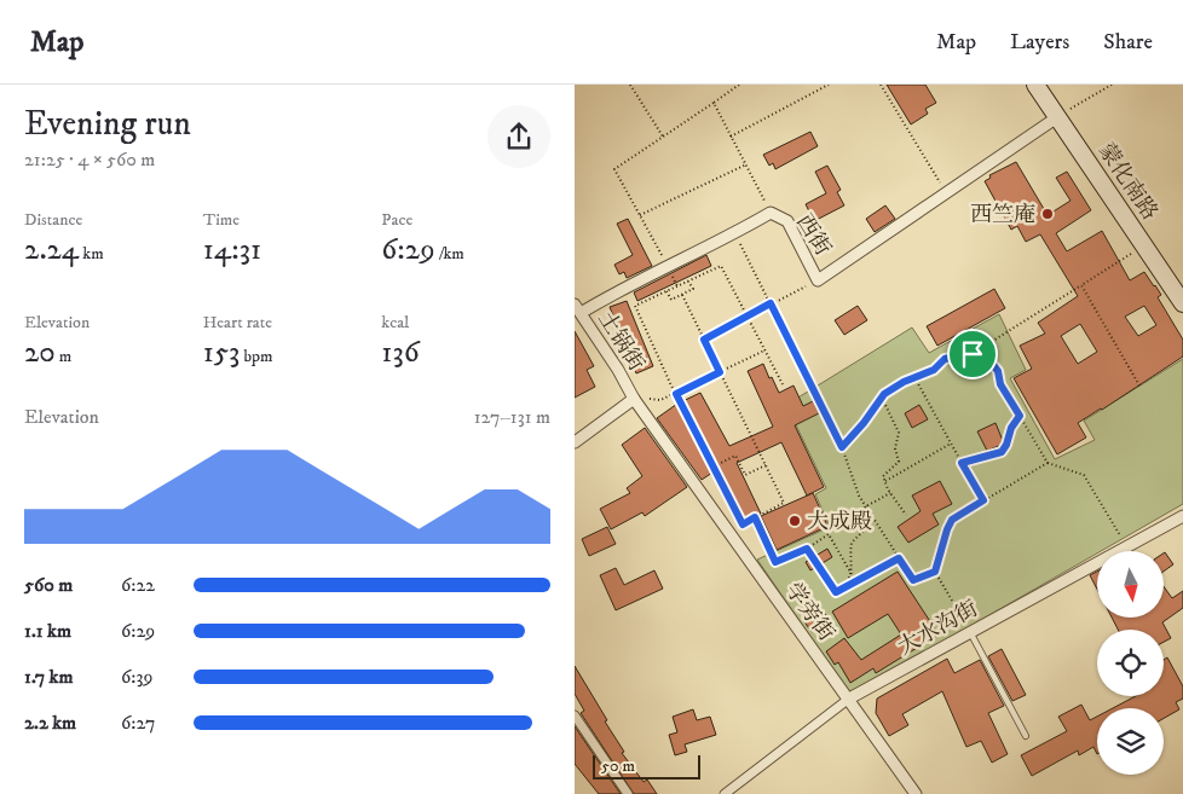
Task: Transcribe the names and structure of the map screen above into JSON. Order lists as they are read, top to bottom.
{
  "streets": {
    "main road": ["蒙化南路"],
    "street": [
      "西街",
      "土锅街",
      "学旁街",
      "大水沟街"
    ]
  },
  "crossings": [
    ["蒙化南路", "西街"],
    ["西街", "土锅街"],
    ["土锅街", "学旁街"],
    ["学旁街", "大水沟街"]
  ],
  "places": ["西竺庵", "大成殿"],
  "scale_bar": "50 m",
  "north": "bottom",
  "page": {
    "header": "Map",
    "nav": ["Map", "Layers", "Share"],
    "heading": ["Evening run", "21:25 · 4 × 560 m"],
    "stats": [
      ["Distance", "2.24 km"],
      ["Time", "14:31"],
      ["Pace", "6:29 /km"],
      ["Elevation", "20 m"],
      ["Heart rate", "153 bpm"],
      ["kcal", "136"]
    ],
    "chart": ["Elevation", "127–131 m"],
    "list": [
      {
        "name": "560 m",
        "note": "6:22"
      },
      {
        "name": "1.1 km",
        "note": "6:29"
      },
      {
        "name": "1.7 km",
        "note": "6:39"
      },
      {
        "name": "2.2 km",
        "note": "6:27"
      }
    ],
    "scale": "50 m"
  }
}
